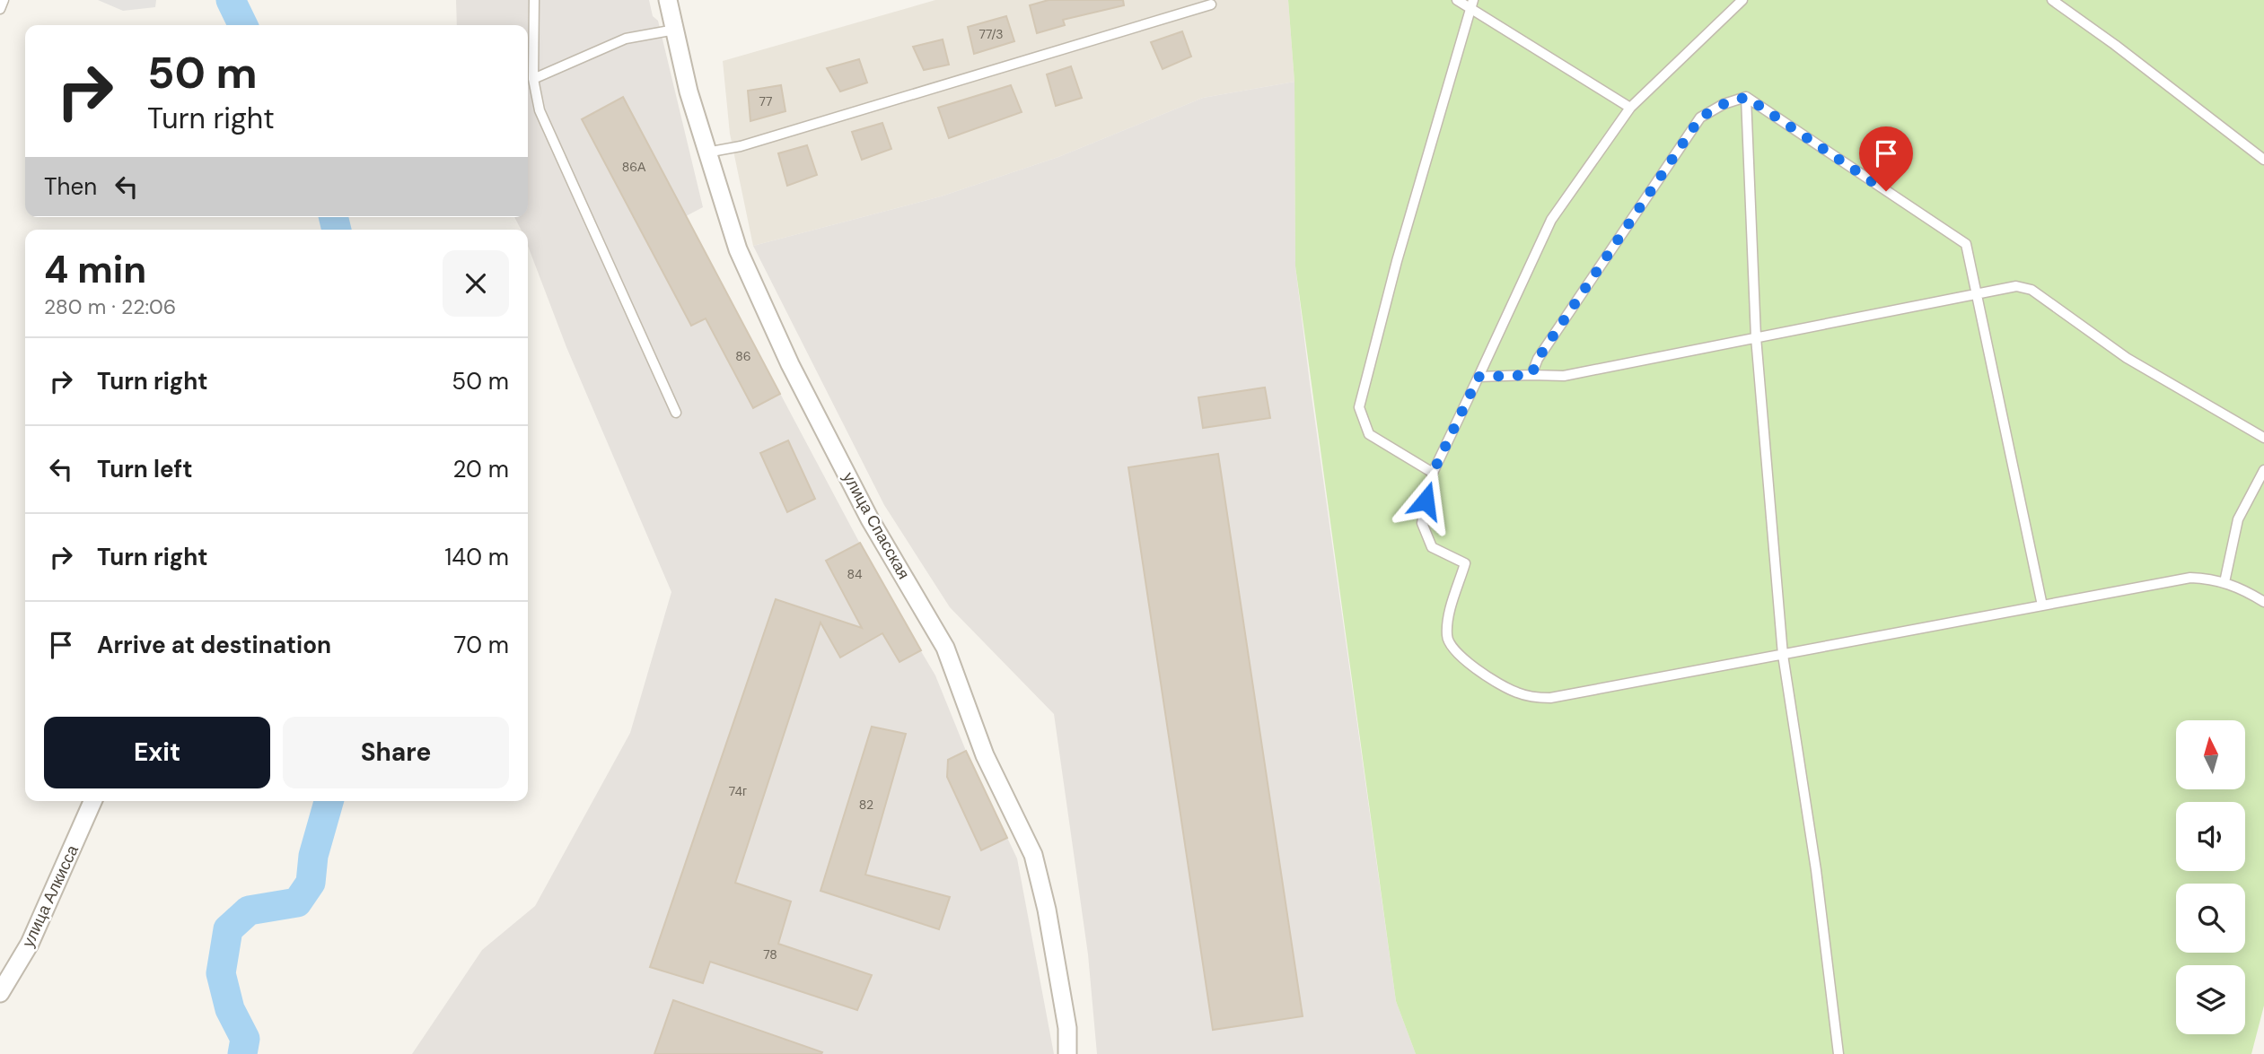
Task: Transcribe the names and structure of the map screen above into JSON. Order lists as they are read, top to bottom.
{
  "streets": {
    "street": ["улица Спасская", "улица Алкисса"]
  },
  "house_numbers": [
    "77/3",
    "77",
    "86А",
    "86",
    "84",
    "74г",
    "82",
    "78"
  ],
  "north": "top",
  "page": {
    "turn": ["50 m", "Turn right"],
    "then": "Then",
    "heading": ["4 min", "280 m · 22:06"],
    "list": [
      {
        "name": "Turn right",
        "value": "50 m"
      },
      {
        "name": "Turn left",
        "value": "20 m"
      },
      {
        "name": "Turn right",
        "value": "140 m"
      },
      {
        "name": "Arrive at destination",
        "value": "70 m"
      }
    ],
    "buttons": ["Exit", "Share"]
  }
}
